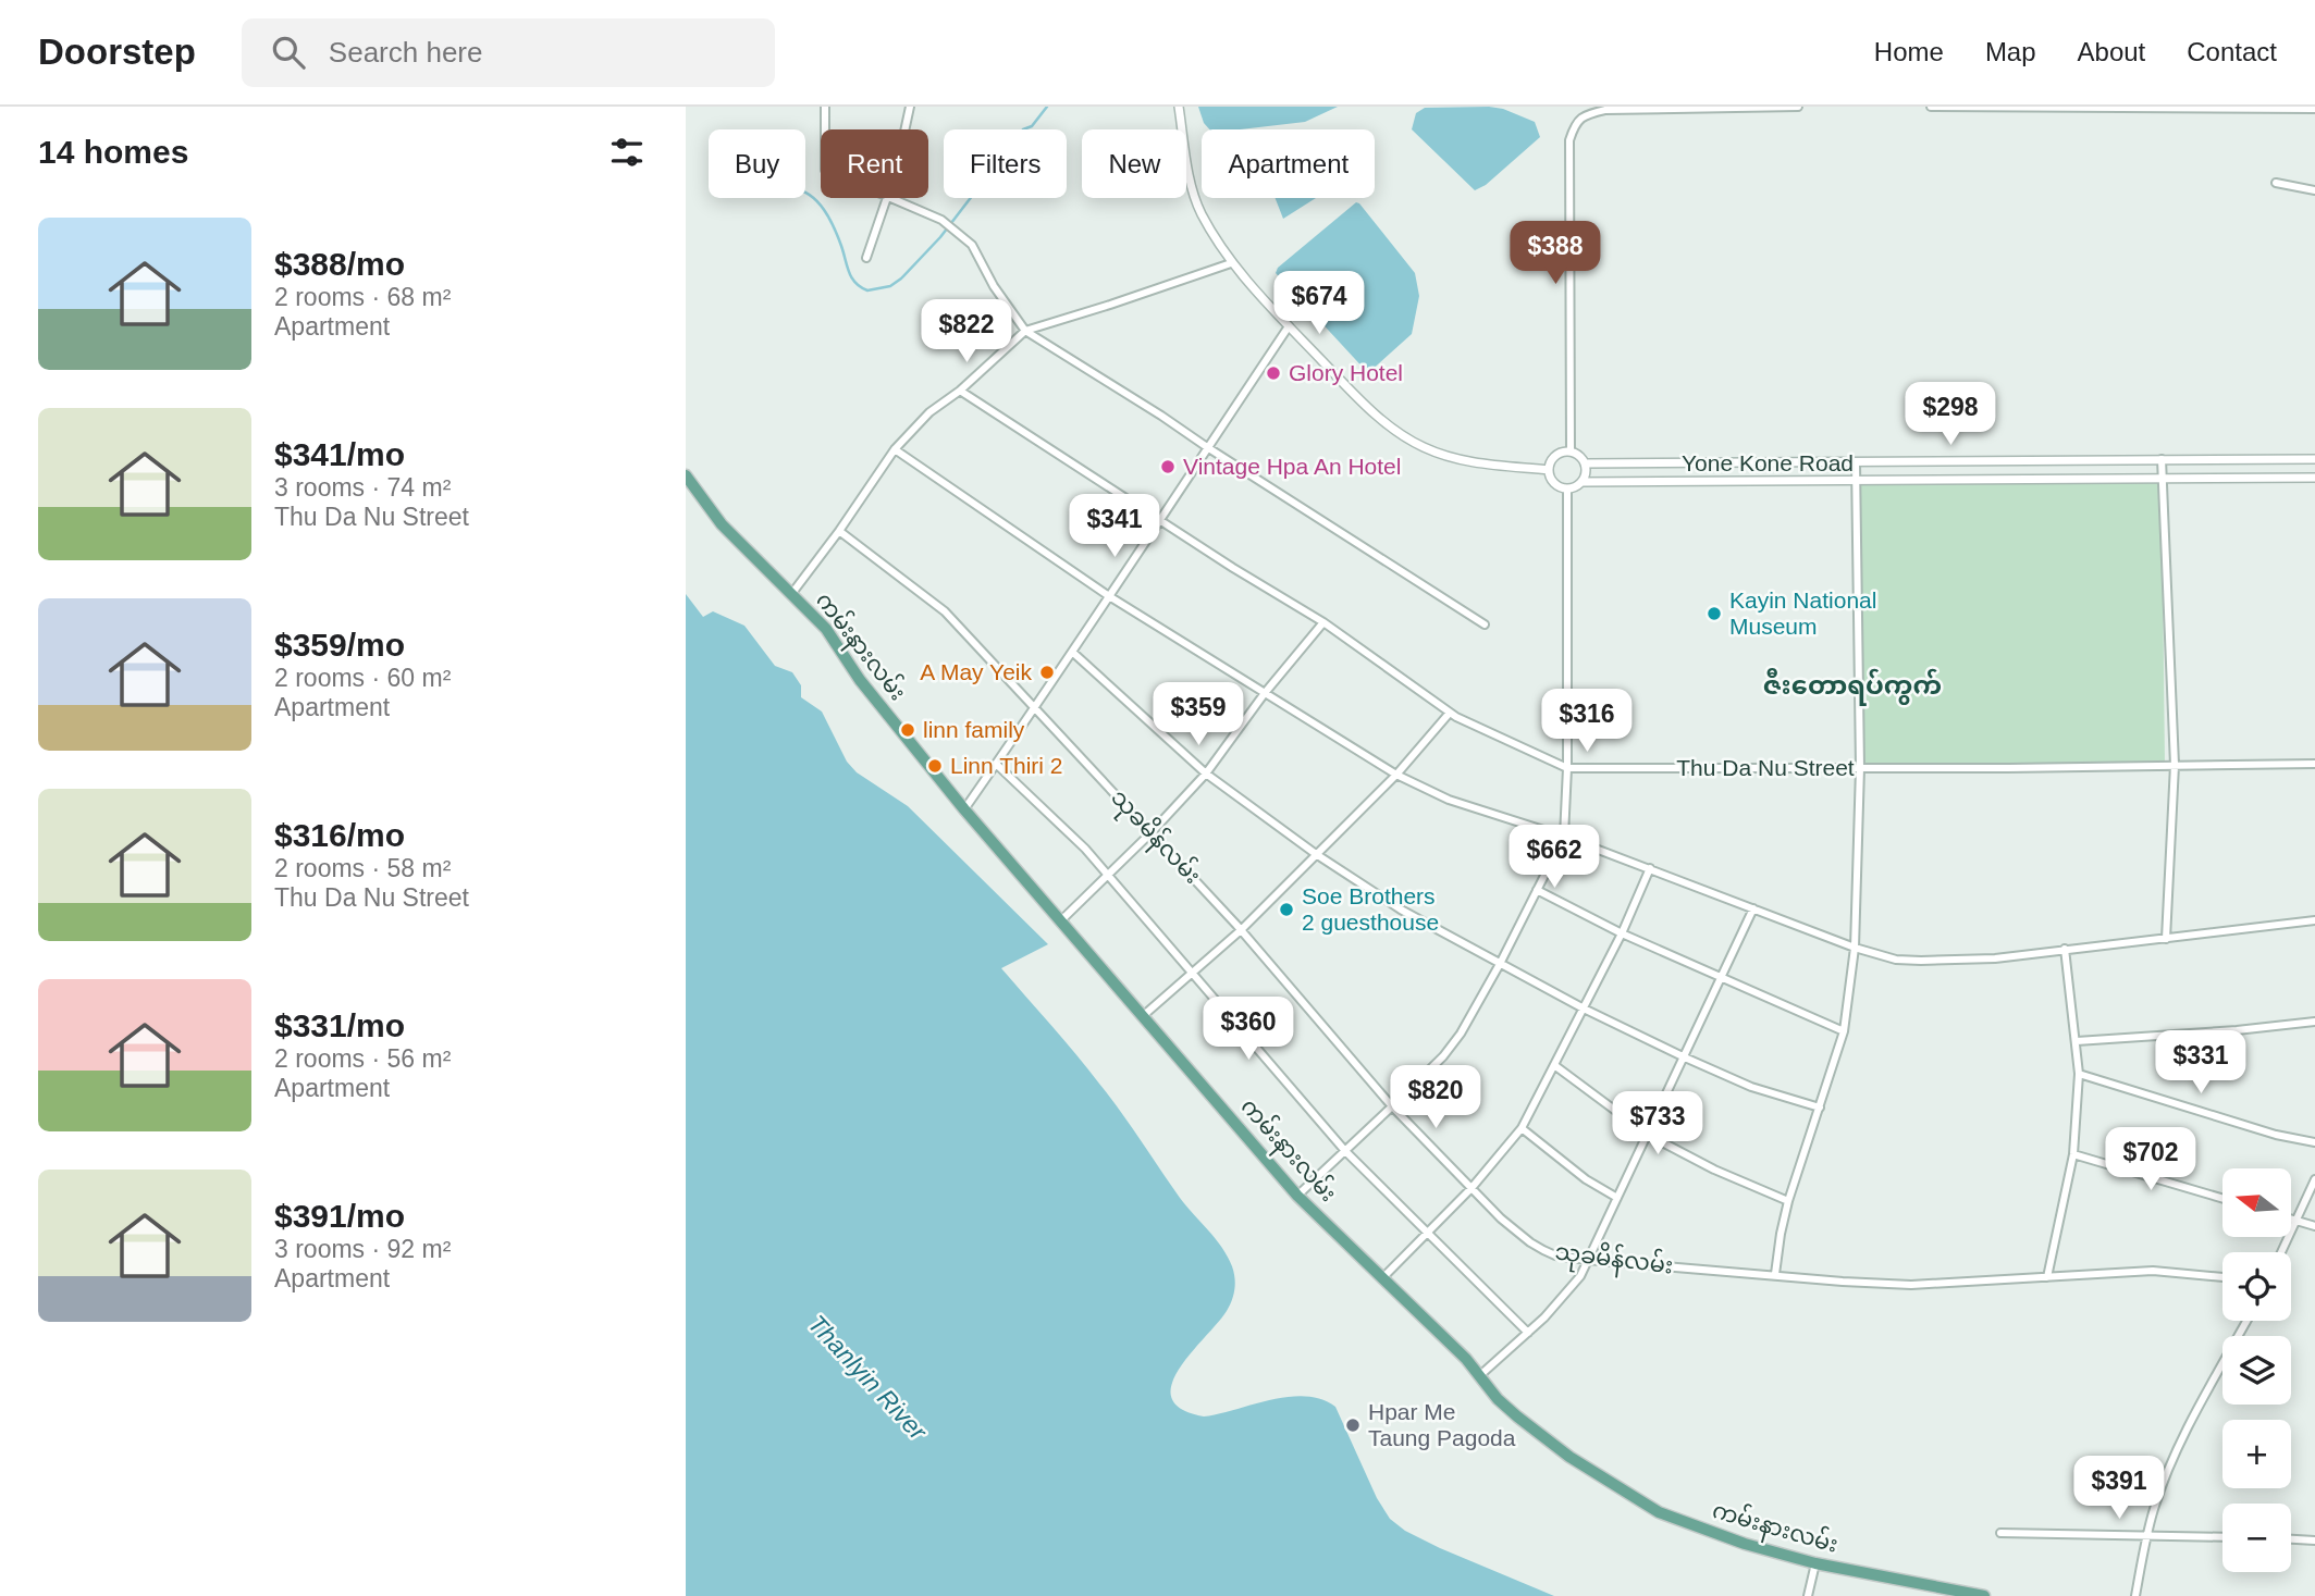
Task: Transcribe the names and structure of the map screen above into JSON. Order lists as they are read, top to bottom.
{
  "streets": {
    "main road": ["ကမ်းနားလမ်း"],
    "street": ["Yone Kone Road", "Thu Da Nu Street", "သုခမိန်လမ်း"]
  },
  "districts": ["ဇီးတောရပ်ကွက်"],
  "water": ["Thanlyin River"],
  "places": [
    "Glory Hotel",
    "Vintage Hpa An Hotel",
    "Kayin National Museum",
    "A May Yeik",
    "linn family",
    "Linn Thiri 2",
    "Soe Brothers 2 guesthouse",
    "Hpar Me Taung Pagoda"
  ],
  "north": "left",
  "page": {
    "header": "Doorstep",
    "search": "Search here",
    "nav": [
      "Home",
      "Map",
      "About",
      "Contact"
    ],
    "heading": "14 homes",
    "chip": [
      "Buy",
      "Rent",
      "Filters",
      "New",
      "Apartment"
    ],
    "list": [
      {
        "name": "$388/mo",
        "note": "2 rooms · 68 m² · Apartment"
      },
      {
        "name": "$341/mo",
        "note": "3 rooms · 74 m² · Thu Da Nu Street"
      },
      {
        "name": "$359/mo",
        "note": "2 rooms · 60 m² · Apartment"
      },
      {
        "name": "$316/mo",
        "note": "2 rooms · 58 m² · Thu Da Nu Street"
      },
      {
        "name": "$331/mo",
        "note": "2 rooms · 56 m² · Apartment"
      },
      {
        "name": "$391/mo",
        "note": "3 rooms · 92 m² · Apartment"
      }
    ],
    "price": [
      "$388",
      "$674",
      "$822",
      "$298",
      "$341",
      "$359",
      "$316",
      "$662",
      "$360",
      "$331",
      "$820",
      "$733",
      "$702",
      "$391"
    ],
    "map_buttons": ["+", "−"]
  }
}
